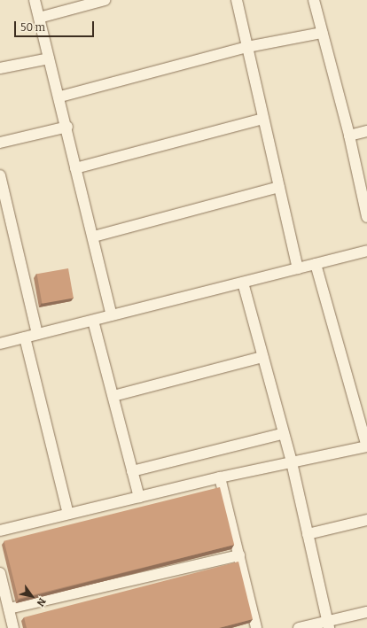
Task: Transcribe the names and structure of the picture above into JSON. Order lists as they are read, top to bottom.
{
  "scale_bar": "50 m",
  "north": "bottom right"
}
